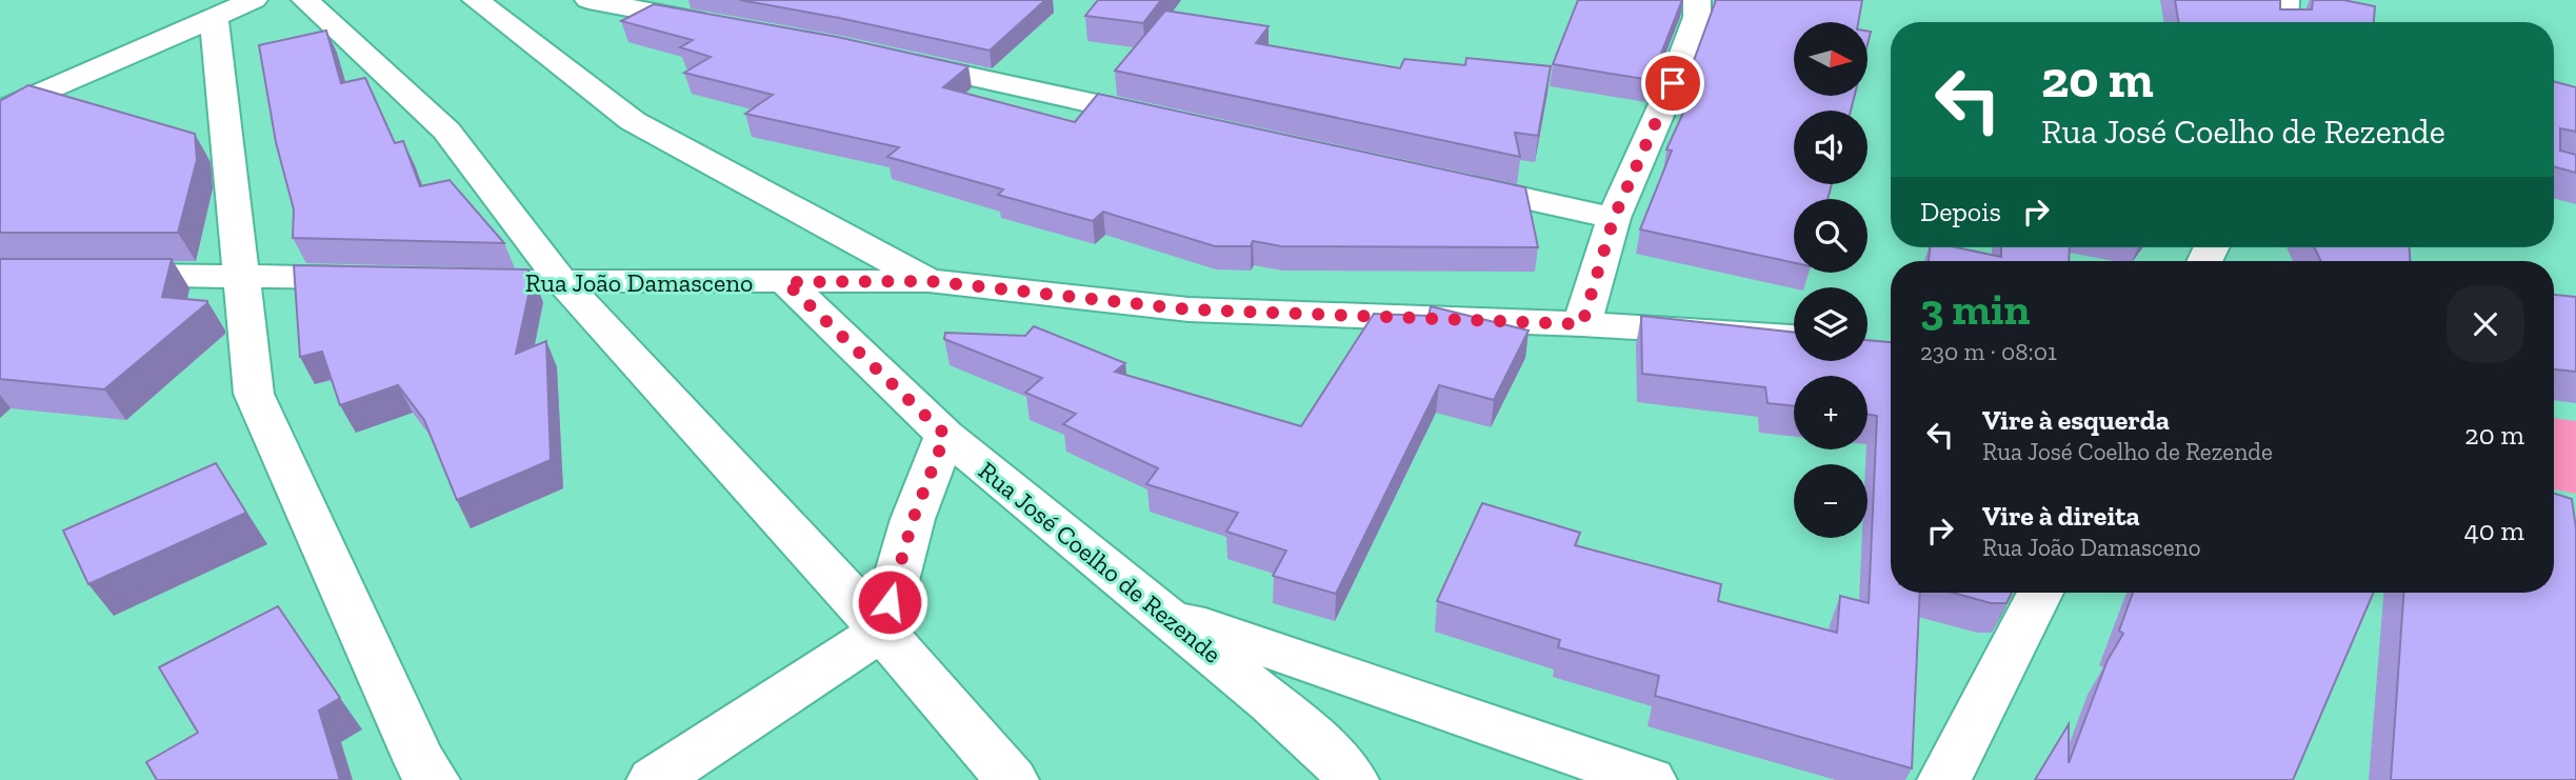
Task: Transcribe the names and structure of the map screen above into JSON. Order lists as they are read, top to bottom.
{
  "streets": {
    "street": ["Rua João Damasceno", "Rua José Coelho de Rezende"]
  },
  "crossings": [
    ["Rua João Damasceno", "Rua José Coelho de Rezende"]
  ],
  "north": "right",
  "page": {
    "map_buttons": ["+", "−"],
    "turn": ["20 m", "Rua José Coelho de Rezende"],
    "then": "Depois",
    "heading": ["3 min", "230 m · 08:01"],
    "list": [
      {
        "name": "Vire à esquerda",
        "note": "Rua José Coelho de Rezende",
        "value": "20 m"
      },
      {
        "name": "Vire à direita",
        "note": "Rua João Damasceno",
        "value": "40 m"
      }
    ]
  }
}
